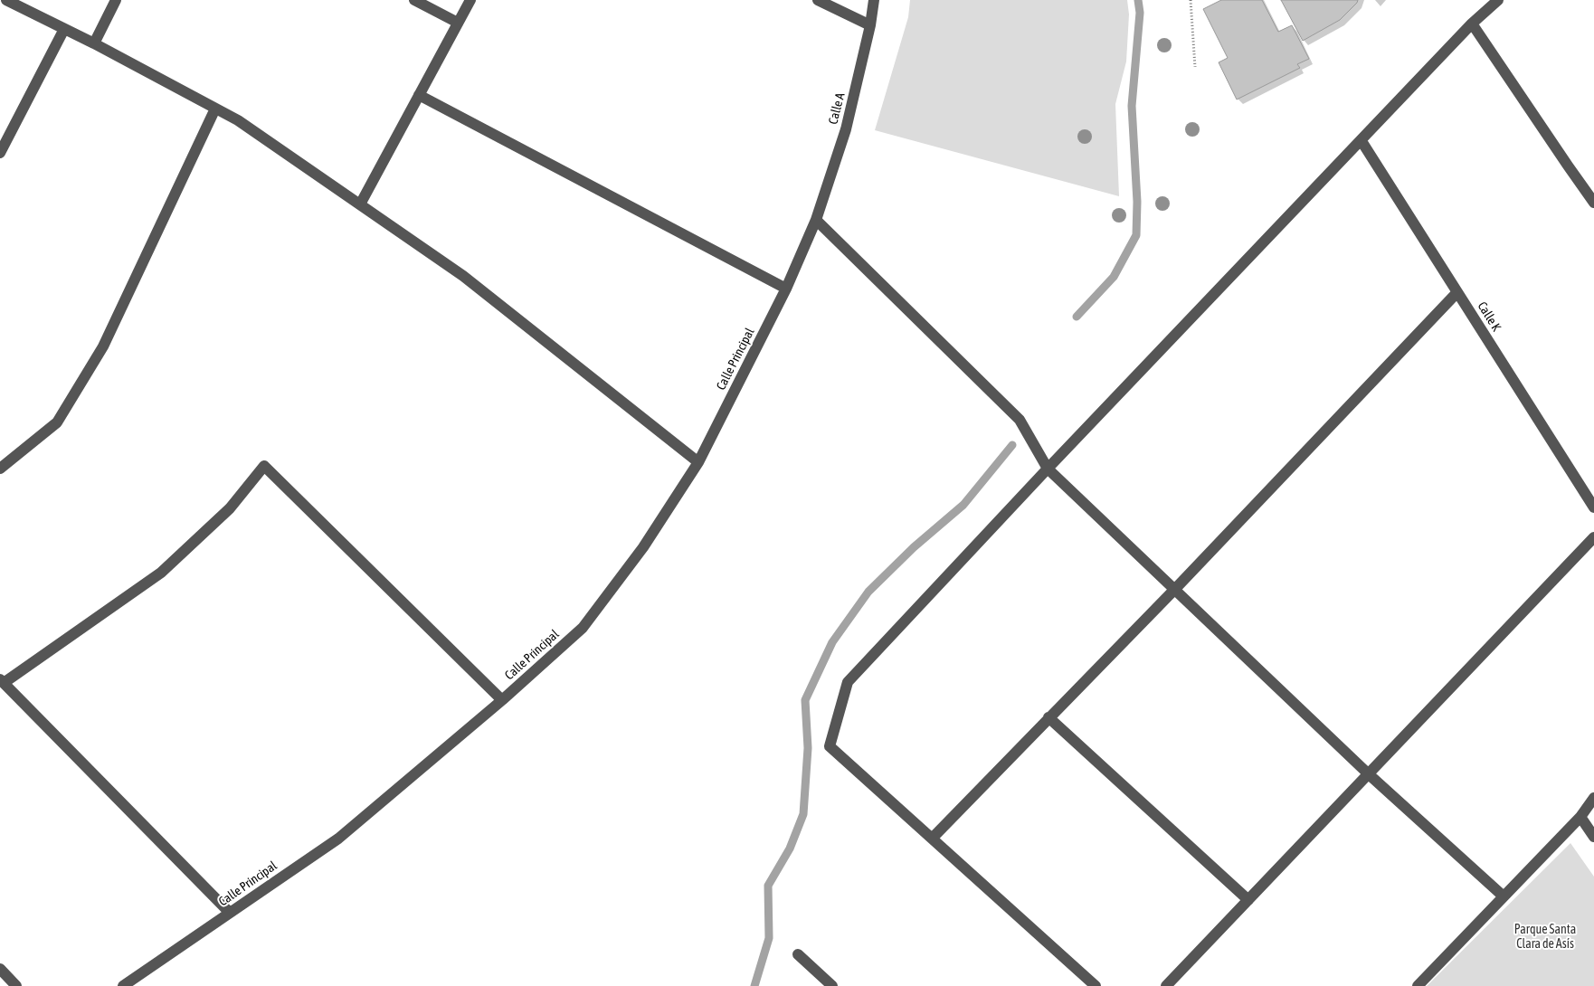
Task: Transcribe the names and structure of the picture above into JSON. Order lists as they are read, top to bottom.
{
  "streets": {
    "street": ["Calle A", "Calle K", "Calle Principal"]
  },
  "crossings": [
    ["Calle A", "Calle Principal"]
  ],
  "parks": ["Parque Santa Clara de Asís"]
}
